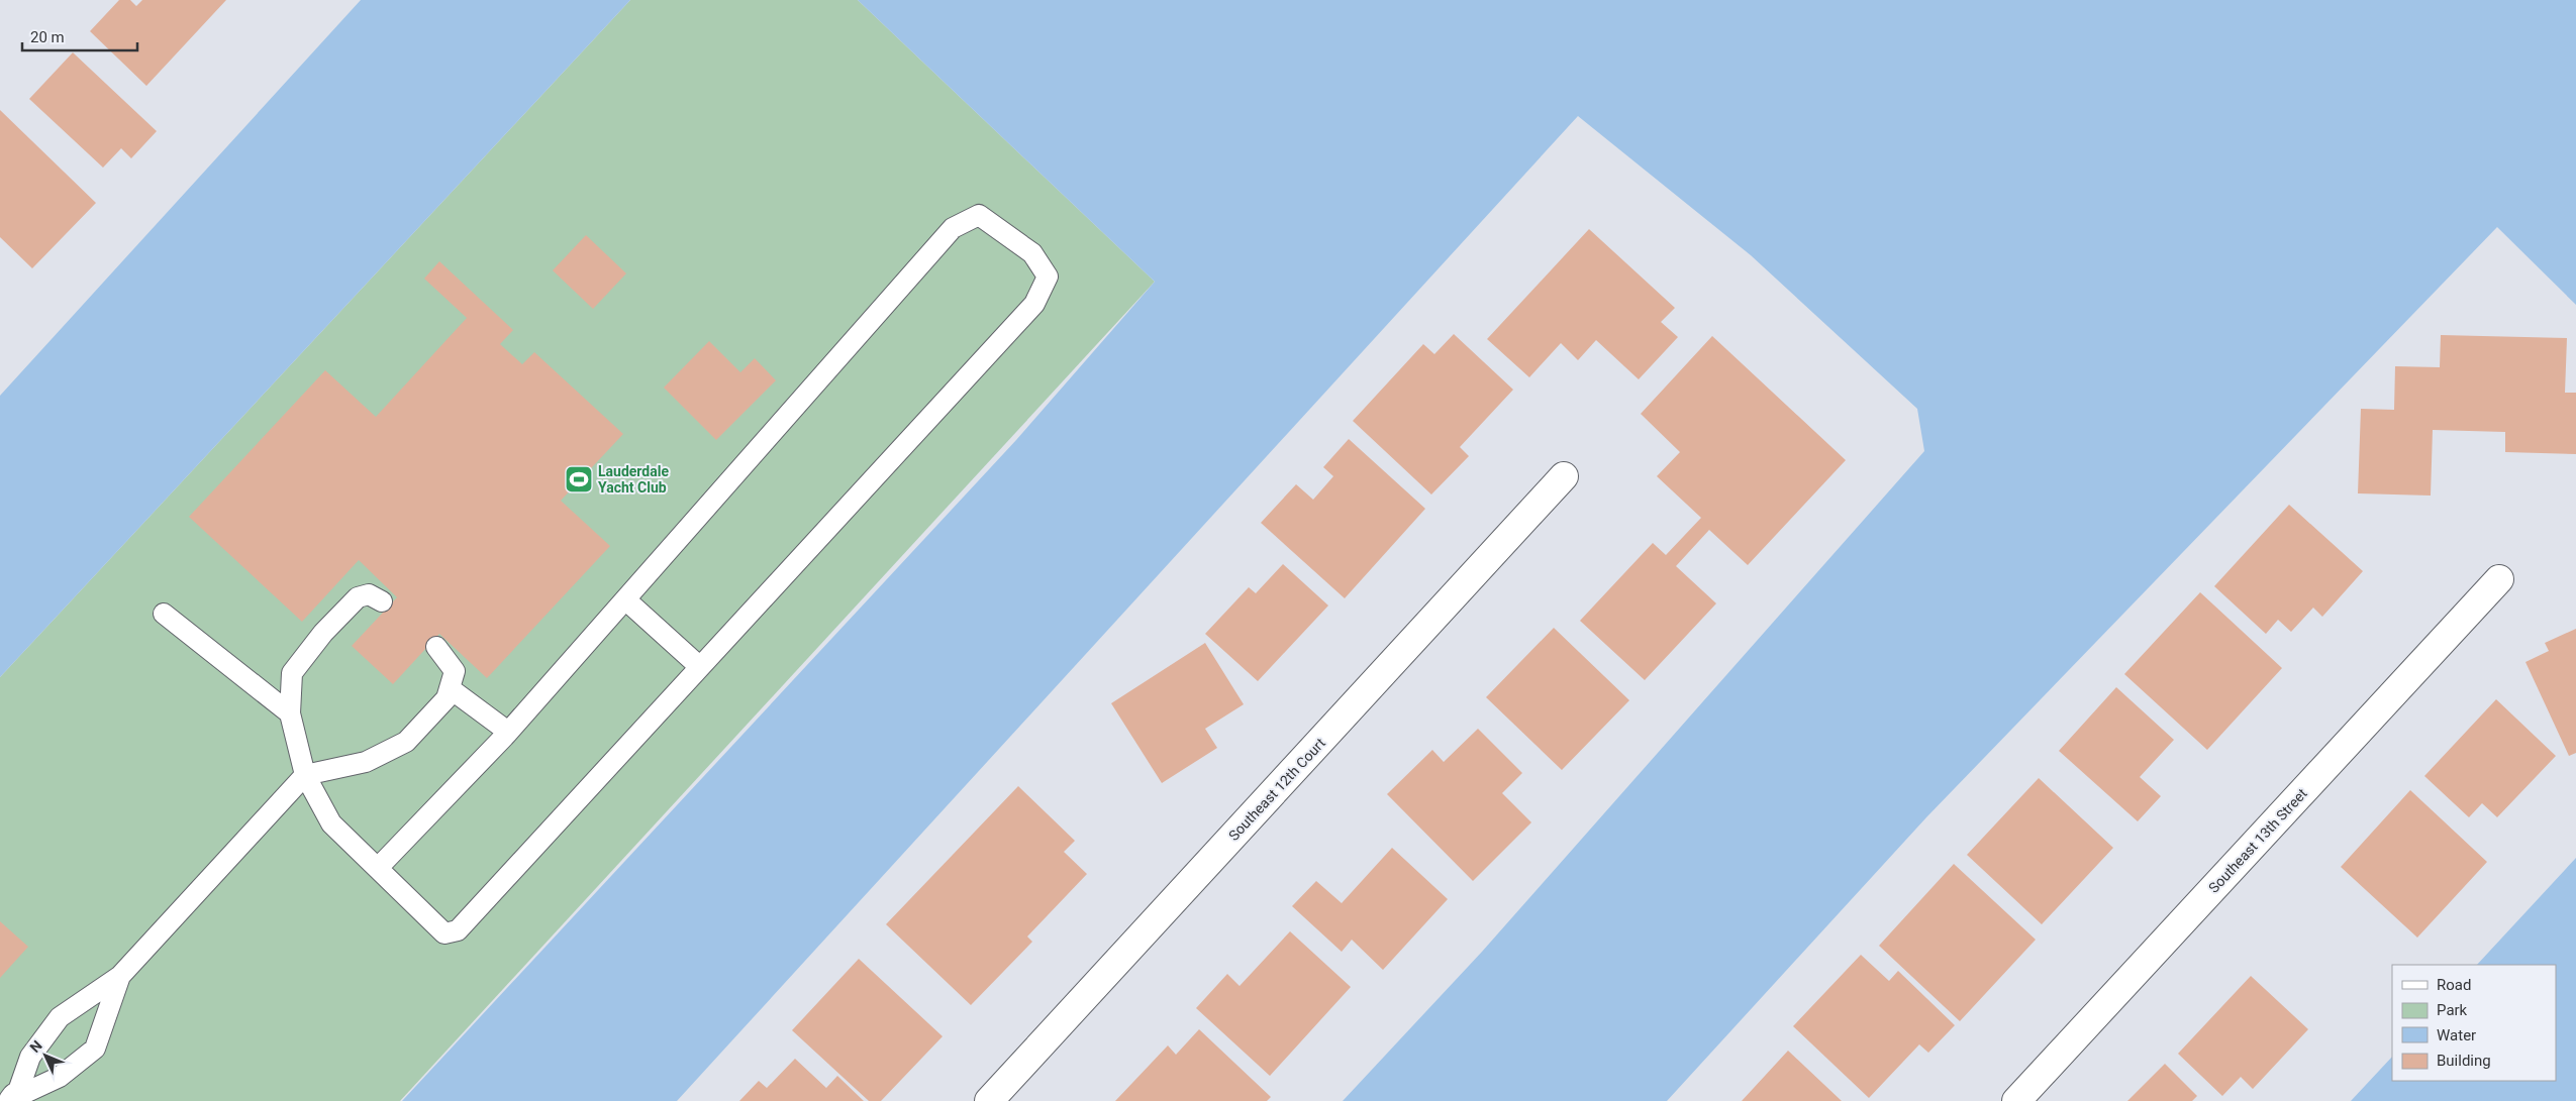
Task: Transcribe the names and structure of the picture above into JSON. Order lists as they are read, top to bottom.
{
  "streets": {
    "street": ["Southeast 12th Court", "Southeast 13th Street"]
  },
  "places": {
    "sports": ["Lauderdale Yacht Club"]
  },
  "legend": [
    "Road",
    "Park",
    "Water",
    "Building"
  ],
  "scale_bar": "20 m",
  "north": "top left"
}
